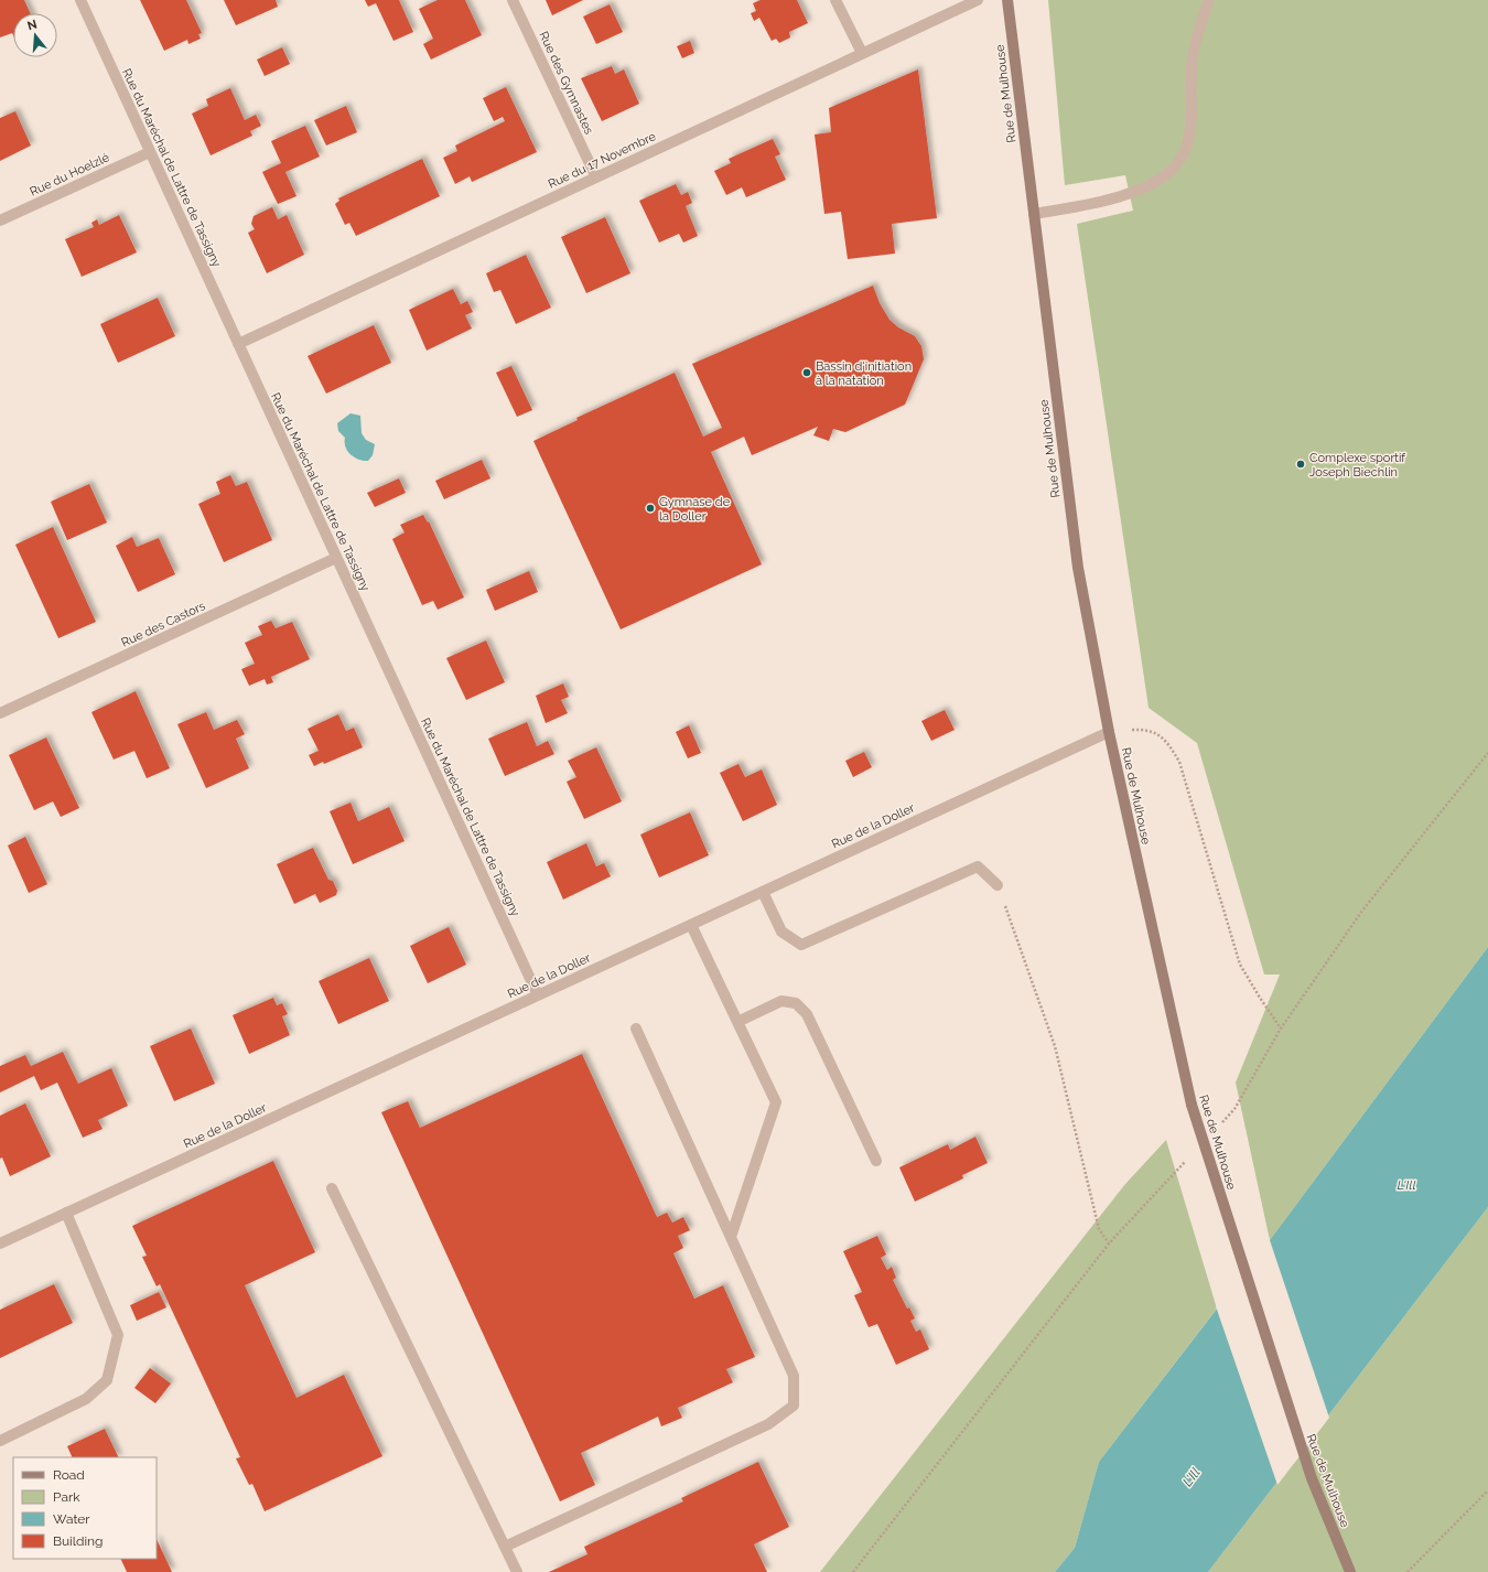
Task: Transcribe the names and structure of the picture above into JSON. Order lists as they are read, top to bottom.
{
  "streets": {
    "main road": ["Rue de Mulhouse"],
    "street": [
      "Rue des Gymnastes",
      "Rue du 17 Novembre",
      "Rue du Maréchal de Lattre de Tassigny",
      "Rue du Hoelzlé",
      "Rue des Castors",
      "Rue de la Doller"
    ]
  },
  "crossings": [
    ["Rue des Gymnastes", "Rue du 17 Novembre"],
    ["Rue de Mulhouse", "Rue de la Doller"],
    ["Rue du 17 Novembre", "Rue du Maréchal de Lattre de Tassigny"],
    ["Rue du Maréchal de Lattre de Tassigny", "Rue du Hoelzlé"],
    ["Rue du Maréchal de Lattre de Tassigny", "Rue des Castors"],
    ["Rue du Maréchal de Lattre de Tassigny", "Rue de la Doller"]
  ],
  "water": ["L'Ill"],
  "places": ["Bassin d'initiation à la natation", "Complexe sportif Joseph Biechlin", "Gymnase de la Doller"],
  "legend": [
    "Road",
    "Park",
    "Water",
    "Building"
  ],
  "north": "top"
}
